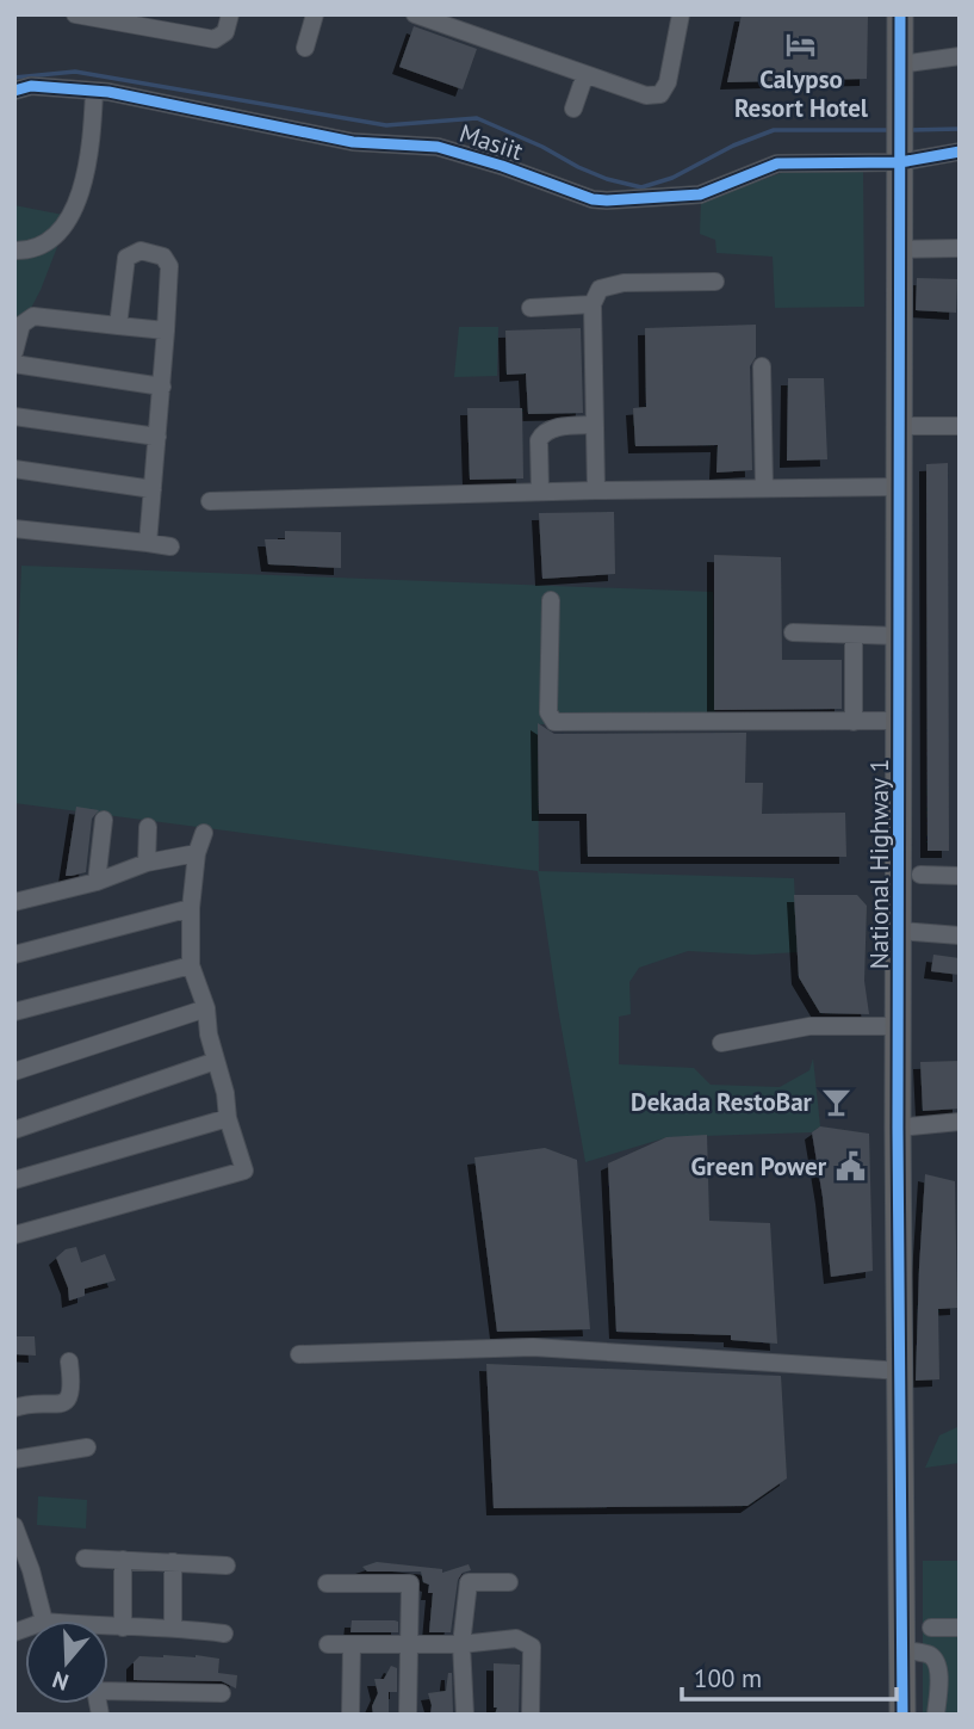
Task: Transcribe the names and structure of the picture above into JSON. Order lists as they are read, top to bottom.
{
  "streets": {
    "highway": ["National Highway 1"],
    "street": ["Masiit"]
  },
  "crossings": [
    ["Masiit", "National Highway 1"]
  ],
  "places": {
    "hotel": ["Calypso Resort Hotel"],
    "bar": ["Dekada RestoBar"],
    "public building": ["Green Power"]
  },
  "scale_bar": "100 m",
  "north": "bottom"
}
